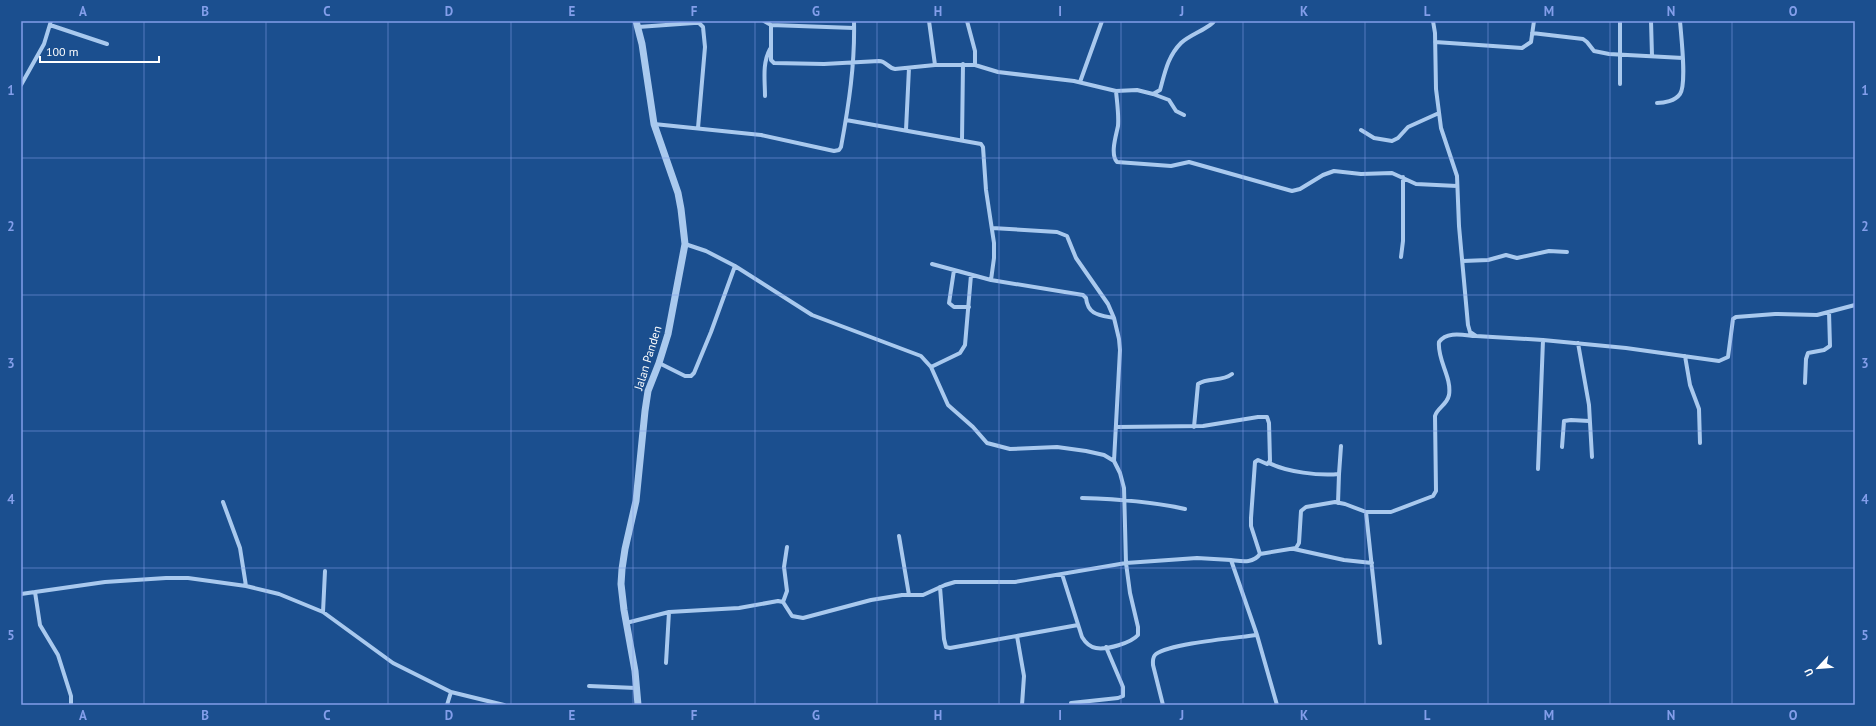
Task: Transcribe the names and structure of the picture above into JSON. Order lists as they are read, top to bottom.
{
  "streets": {
    "street": ["Jalan Panden"]
  },
  "scale_bar": "100 m",
  "north": "bottom left",
  "grid": {
    "columns": [
      "A",
      "B",
      "C",
      "D",
      "E",
      "F",
      "G",
      "H",
      "I",
      "J",
      "K",
      "L",
      "M",
      "N",
      "O"
    ],
    "rows": [
      "1",
      "2",
      "3",
      "4",
      "5"
    ]
  }
}
